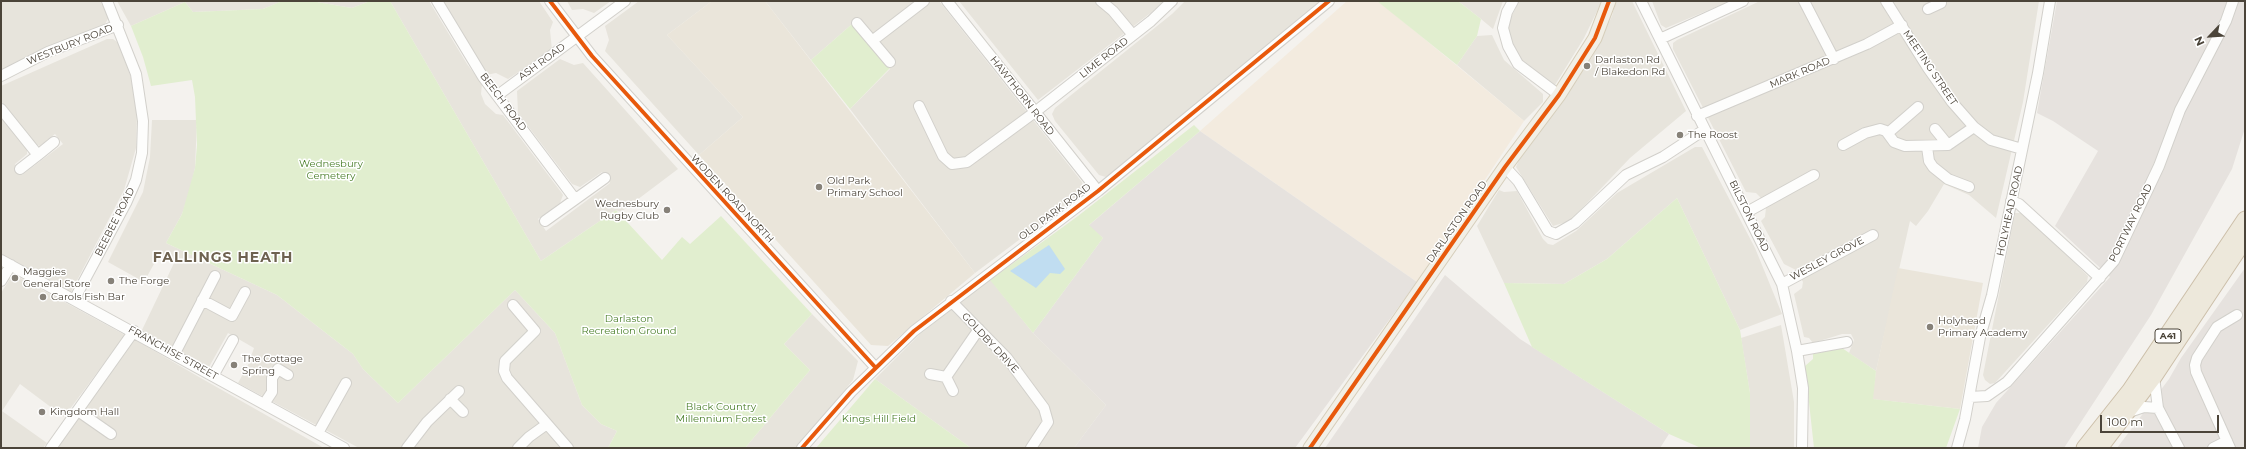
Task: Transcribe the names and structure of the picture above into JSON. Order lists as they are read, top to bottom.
{
  "streets": {
    "highway": ["A41"],
    "main road": ["DARLASTON ROAD"],
    "street": [
      "WESTBURY ROAD",
      "LIME ROAD",
      "ASH ROAD",
      "MEETING STREET",
      "MARK ROAD",
      "HAWTHORN ROAD",
      "BEECH ROAD",
      "WODEN ROAD NORTH",
      "HOLYHEAD ROAD",
      "OLD PARK ROAD",
      "BILSTON ROAD",
      "BEEBEE ROAD",
      "PORTWAY ROAD",
      "WESLEY GROVE",
      "GOLDBY DRIVE",
      "FRANCHISE STREET"
    ]
  },
  "crossings": [
    ["WESTBURY ROAD", "BEEBEE ROAD"],
    ["LIME ROAD", "HAWTHORN ROAD"],
    ["ASH ROAD", "BEECH ROAD"],
    ["ASH ROAD", "WODEN ROAD NORTH"],
    ["MEETING STREET", "MARK ROAD"],
    ["MEETING STREET", "HOLYHEAD ROAD"],
    ["MARK ROAD", "BILSTON ROAD"],
    ["HAWTHORN ROAD", "OLD PARK ROAD"],
    ["WODEN ROAD NORTH", "OLD PARK ROAD"],
    ["HOLYHEAD ROAD", "PORTWAY ROAD"],
    ["OLD PARK ROAD", "GOLDBY DRIVE"],
    ["BILSTON ROAD", "WESLEY GROVE"],
    ["BEEBEE ROAD", "FRANCHISE STREET"]
  ],
  "districts": ["FALLINGS HEATH"],
  "parks": [
    "Wednesbury Cemetery",
    "Darlaston Recreation Ground",
    "Black Country Millennium Forest",
    "Kings Hill Field"
  ],
  "places": [
    "Darlaston Rd / Blakedon Rd",
    "The Roost",
    "Old Park Primary School",
    "Wednesbury Rugby Club",
    "Maggies General Store",
    "The Forge",
    "Carols Fish Bar",
    "Holyhead Primary Academy",
    "The Cottage Spring",
    "Kingdom Hall"
  ],
  "scale_bar": "100 m",
  "north": "bottom left"
}
